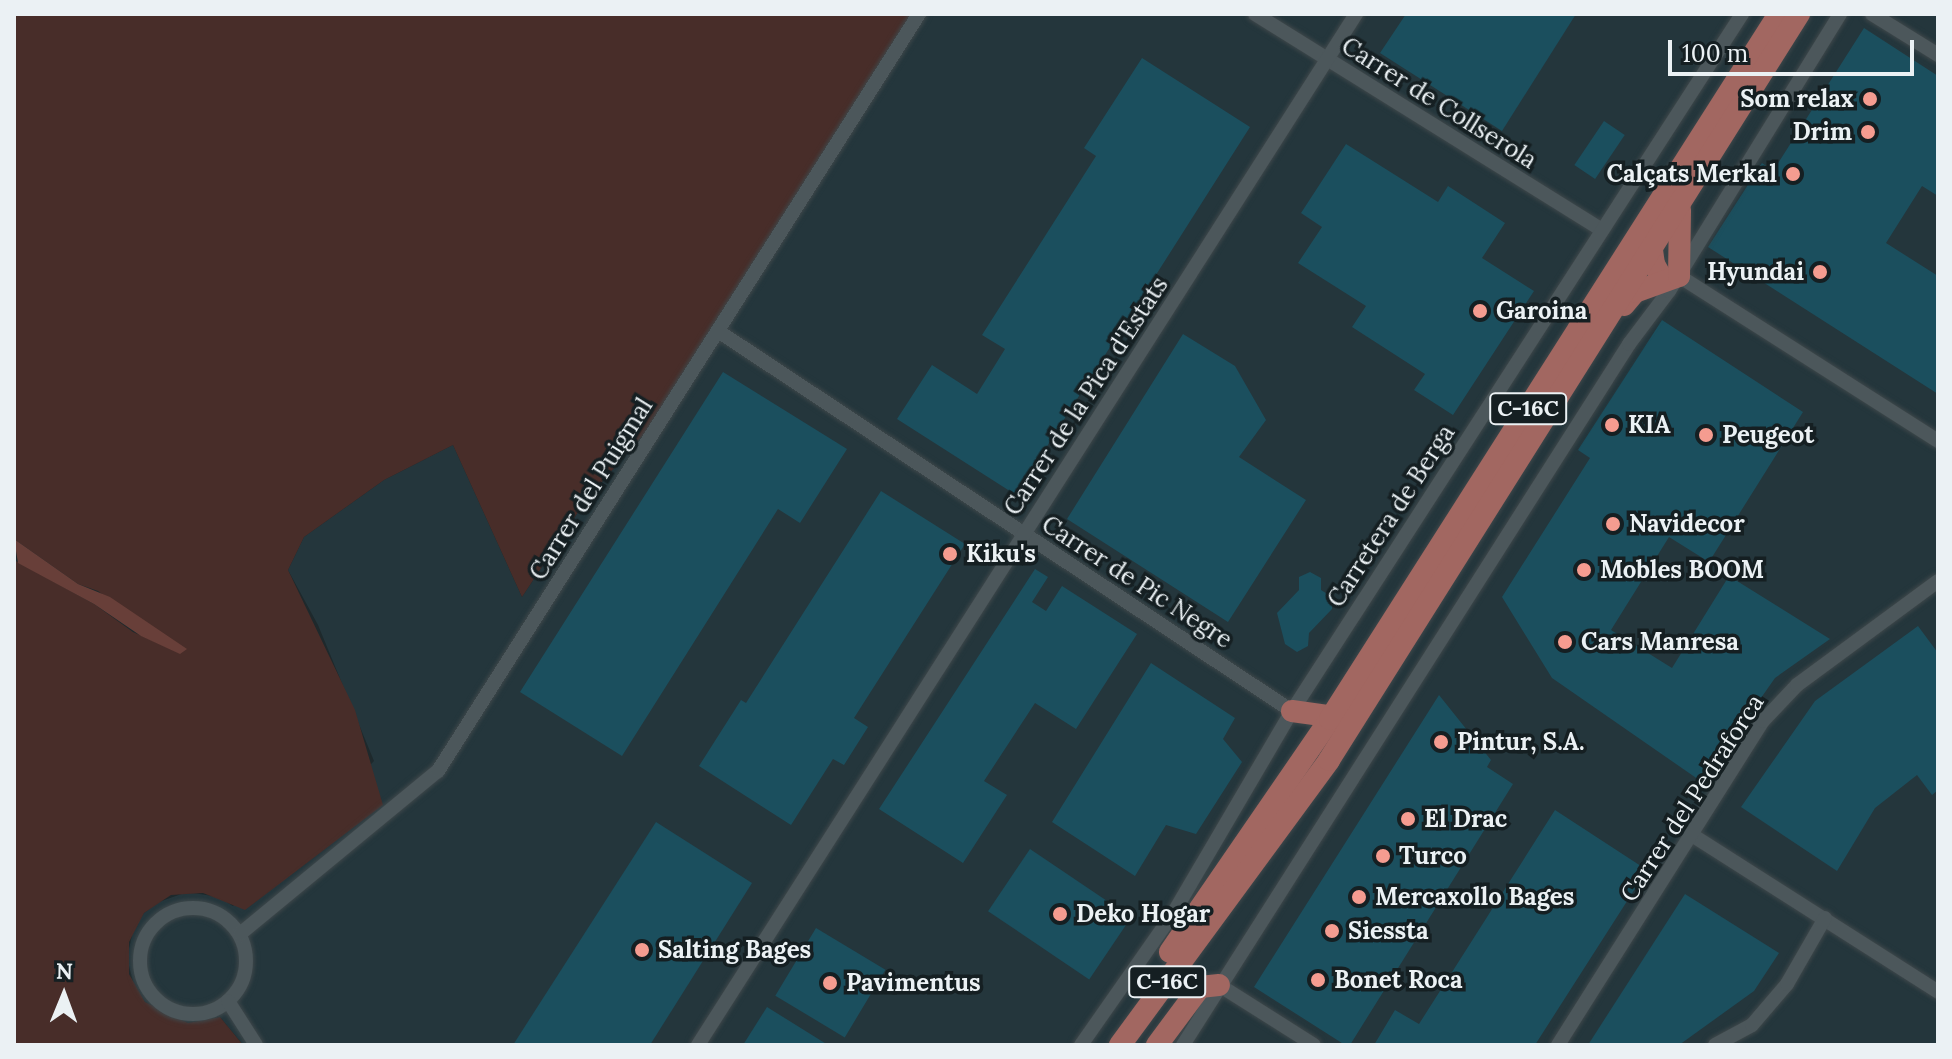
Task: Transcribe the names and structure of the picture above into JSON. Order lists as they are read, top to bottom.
{
  "streets": {
    "main road": ["C-16C"],
    "street": [
      "Carrer de Collserola",
      "Carrer de la Pica d'Estats",
      "Carrer del Puigmal",
      "Carretera de Berga",
      "Carrer de Pic Negre",
      "Carrer del Pedraforca"
    ]
  },
  "crossings": [
    ["Carrer de Collserola", "Carrer de la Pica d'Estats"],
    ["Carrer de Collserola", "Carretera de Berga"],
    ["Carrer de la Pica d'Estats", "Carrer de Pic Negre"],
    ["Carrer del Puigmal", "Carrer de Pic Negre"],
    ["Carretera de Berga", "Carrer de Pic Negre"]
  ],
  "places": [
    "Som relax",
    "Drim",
    "Calçats Merkal",
    "Hyundai",
    "Garoina",
    "KIA",
    "Peugeot",
    "Navidecor",
    "Kiku's",
    "Mobles BOOM",
    "Cars Manresa",
    "Pintur, S.A.",
    "El Drac",
    "Turco",
    "Mercaxollo Bages",
    "Deko Hogar",
    "Siessta",
    "Salting Bages",
    "Bonet Roca",
    "Pavimentus"
  ],
  "scale_bar": "100 m",
  "north": "top"
}
